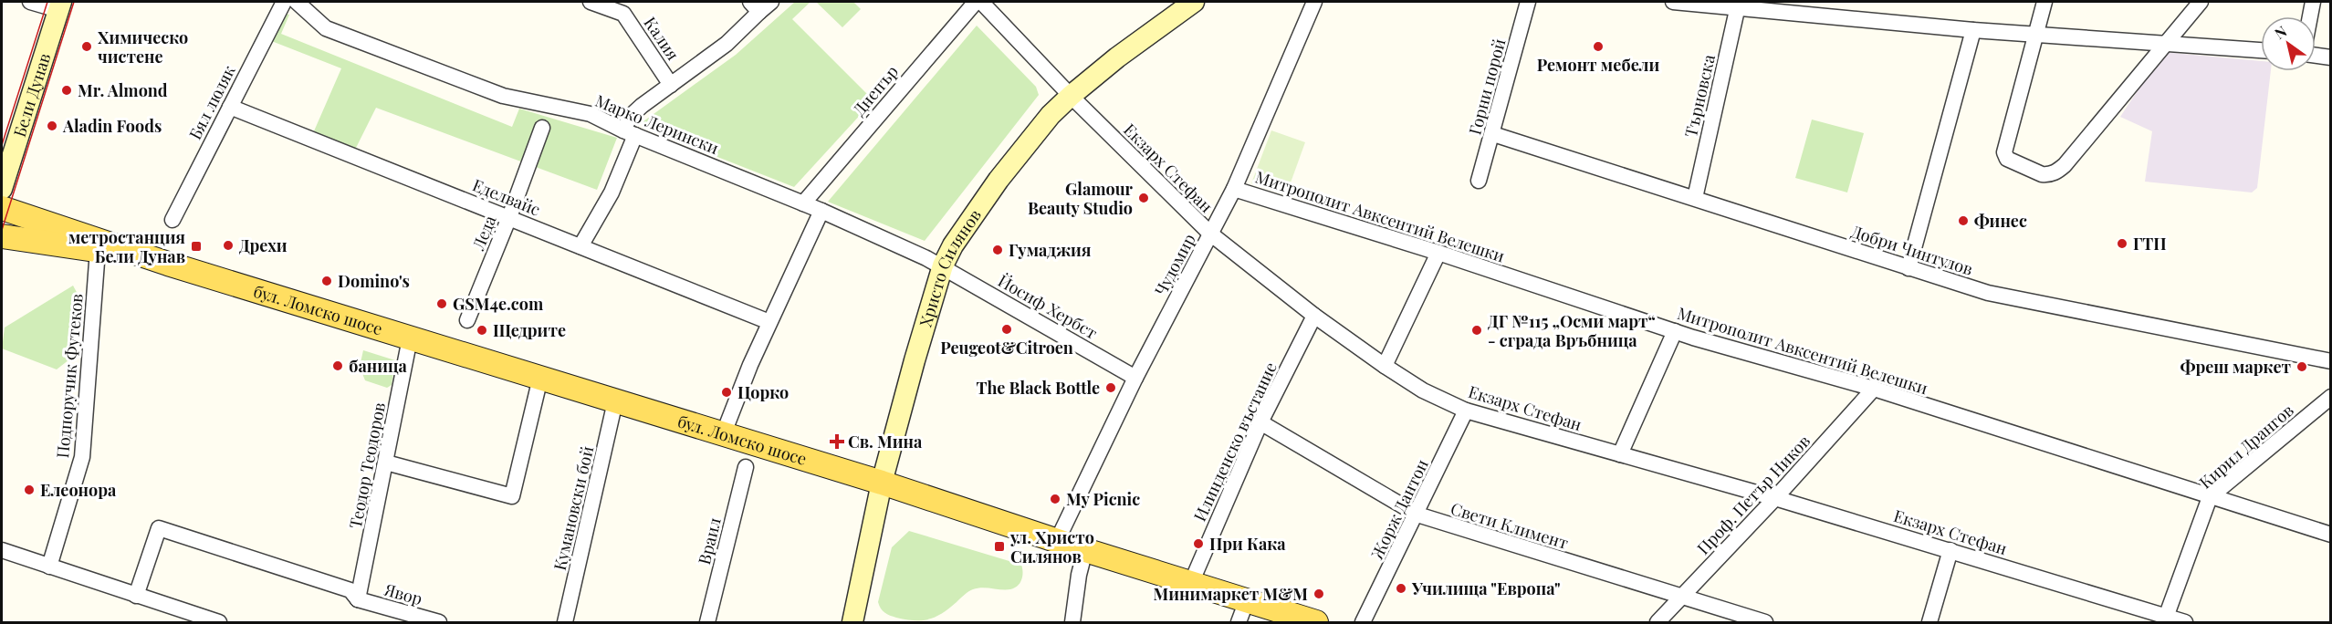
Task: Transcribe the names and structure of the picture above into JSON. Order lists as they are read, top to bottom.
{
  "streets": {
    "main road": ["бул. Ломско шосе"],
    "street": [
      "Калия",
      "Горни порой",
      "Днепър",
      "Бели Дунав",
      "Търновска",
      "Бял люляк",
      "Марко Лерински",
      "Екзарх Стефан",
      "Еделвайс",
      "Митрополит Авксентий Велешки",
      "Леда",
      "Добри Чинтулов",
      "Чудомир",
      "Христо Силянов",
      "Йосиф Хербст",
      "Подпоручик Футеков",
      "Илинденско въстание",
      "Кирил Дрангов",
      "Теодор Теодоров",
      "Проф. Петър Ников",
      "Кумановски бой",
      "Жорж Дантон",
      "Свети Климент",
      "Враил",
      "Явор"
    ]
  },
  "crossings": [
    ["Горни порой", "Добри Чинтулов"],
    ["Днепър", "Марко Лерински"],
    ["Търновска", "Добри Чинтулов"],
    ["Бял люляк", "Еделвайс"],
    ["Марко Лерински", "Христо Силянов"],
    ["Марко Лерински", "Йосиф Хербст"],
    ["Екзарх Стефан", "Чудомир"],
    ["Екзарх Стефан", "Христо Силянов"],
    ["Екзарх Стефан", "Илинденско въстание"],
    ["Екзарх Стефан", "Кирил Дрангов"],
    ["Екзарх Стефан", "Проф. Петър Ников"],
    ["Екзарх Стефан", "Жорж Дантон"],
    ["Еделвайс", "Леда"],
    ["Митрополит Авксентий Велешки", "Чудомир"],
    ["Митрополит Авксентий Велешки", "Кирил Дрангов"],
    ["Митрополит Авксентий Велешки", "Проф. Петър Ников"],
    ["Чудомир", "Йосиф Хербст"],
    ["Чудомир", "бул. Ломско шосе"],
    ["Христо Силянов", "Йосиф Хербст"],
    ["Христо Силянов", "бул. Ломско шосе"],
    ["бул. Ломско шосе", "Подпоручик Футеков"],
    ["бул. Ломско шосе", "Илинденско въстание"],
    ["бул. Ломско шосе", "Теодор Теодоров"],
    ["бул. Ломско шосе", "Кумановски бой"],
    ["Илинденско въстание", "Свети Климент"],
    ["Теодор Теодоров", "Явор"],
    ["Проф. Петър Ников", "Свети Климент"],
    ["Жорж Дантон", "Свети Климент"]
  ],
  "places": {
    "other": [
      "Химическо чистене",
      "Ремонт мебели",
      "Mr. Almond",
      "Aladin Foods",
      "Glamour Beauty Studio",
      "Финес",
      "ГТП",
      "Дрехи",
      "Гумаджия",
      "Domino's",
      "GSM4e.com",
      "Peugeot&Citroen",
      "Щедрите",
      "ДГ №115 „Осми март“ - сграда Връбница",
      "баница",
      "Фреш маркет",
      "The Black Bottle",
      "Цорко",
      "Елеонора",
      "My Picnic",
      "При Кака",
      "Училища \"Европа\"",
      "Минимаркет М&М"
    ],
    "transit": ["метростанция Бели Дунав", "ул. Христо Силянов"],
    "health": ["Св. Мина"]
  },
  "north": "top left"
}
